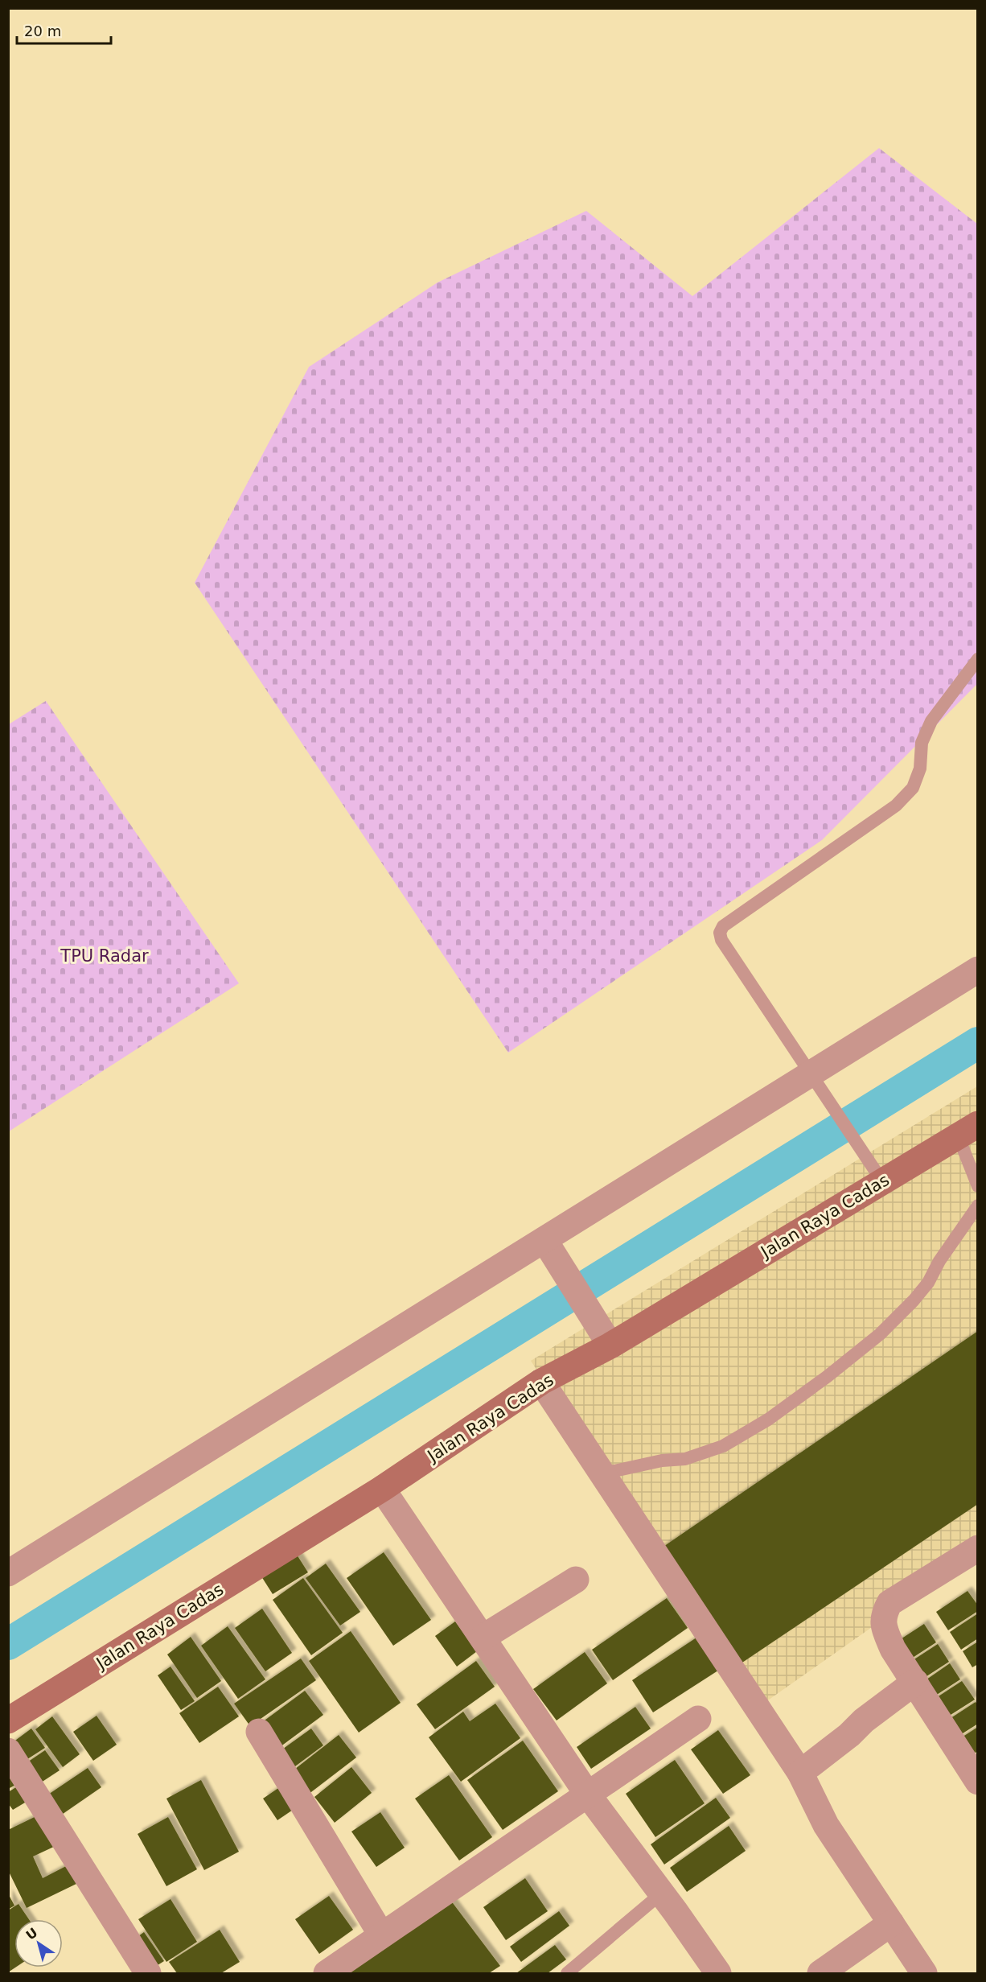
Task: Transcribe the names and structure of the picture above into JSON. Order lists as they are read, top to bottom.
{
  "streets": {
    "street": ["Jalan Raya Cadas"]
  },
  "parks": ["TPU Radar"],
  "scale_bar": "20 m",
  "north": "top left"
}
